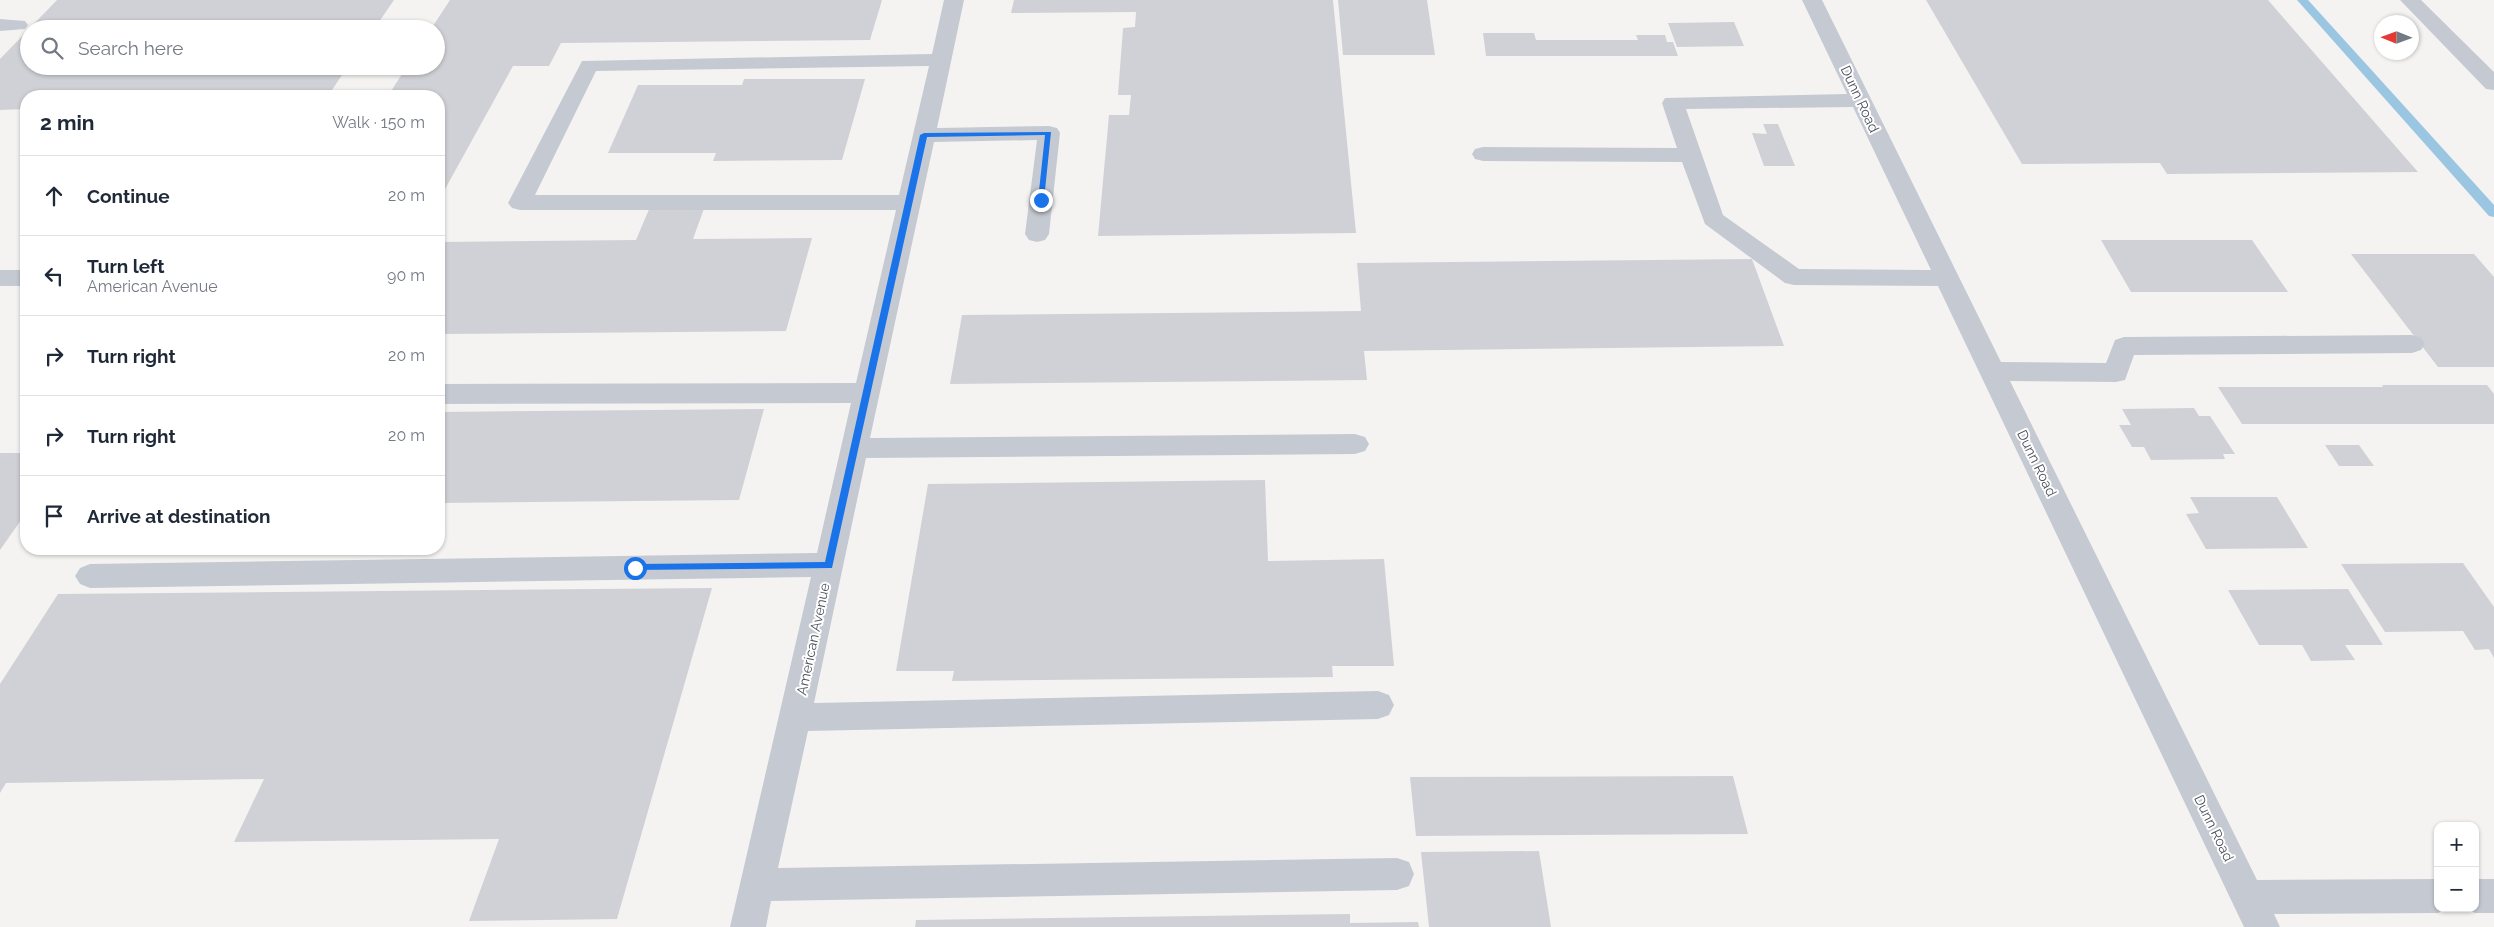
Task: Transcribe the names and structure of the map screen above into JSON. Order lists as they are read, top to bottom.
{
  "streets": {
    "street": ["Dunn Road", "American Avenue"]
  },
  "north": "left",
  "page": {
    "search": "Search here",
    "heading": ["2 min", "Walk · 150 m"],
    "list": [
      ["Continue", "20 m"],
      ["Turn left", "American Avenue", "90 m"],
      ["Turn right", "20 m"],
      ["Turn right", "20 m"],
      "Arrive at destination"
    ],
    "map_buttons": ["+", "−"]
  }
}
